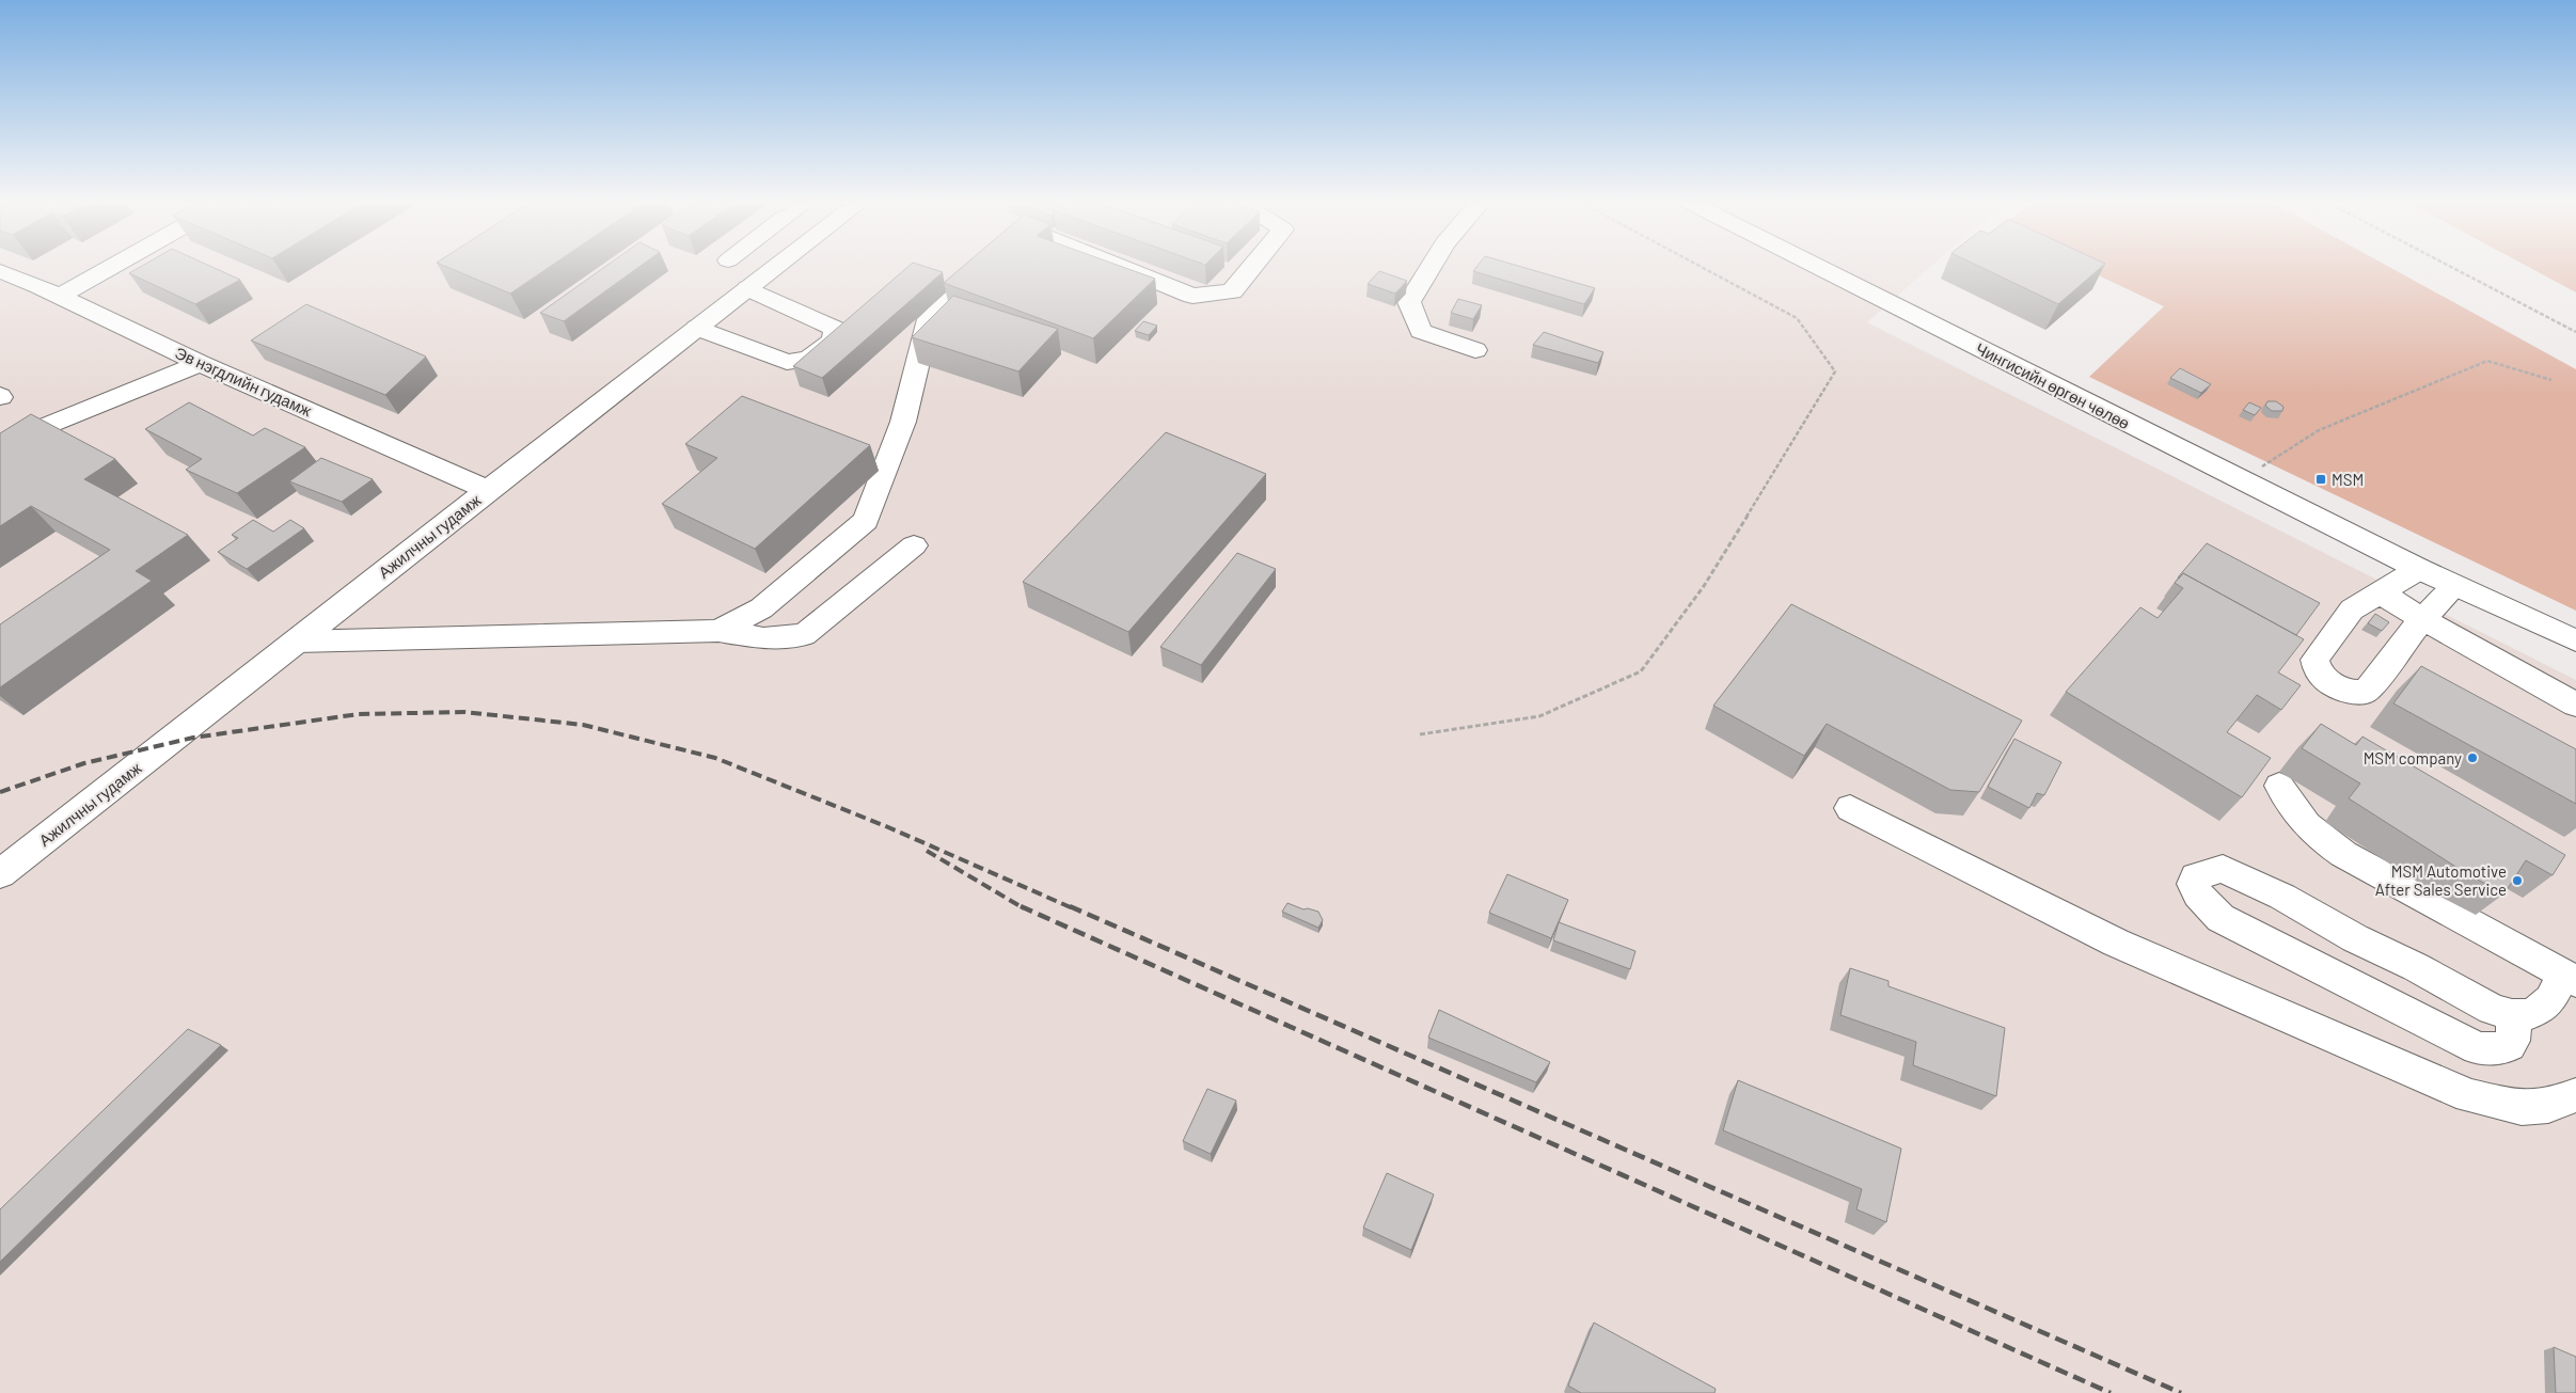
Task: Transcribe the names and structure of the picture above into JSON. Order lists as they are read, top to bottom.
{
  "streets": {
    "main road": ["Эв нэгдлийн гудамж", "Чингисийн өргөн чөлөө", "Ажилчны гудамж"]
  },
  "crossings": [
    ["Эв нэгдлийн гудамж", "Ажилчны гудамж"]
  ],
  "places": {
    "transit": ["MSM"],
    "other": ["MSM company", "MSM Automotive After Sales Service"]
  }
}
